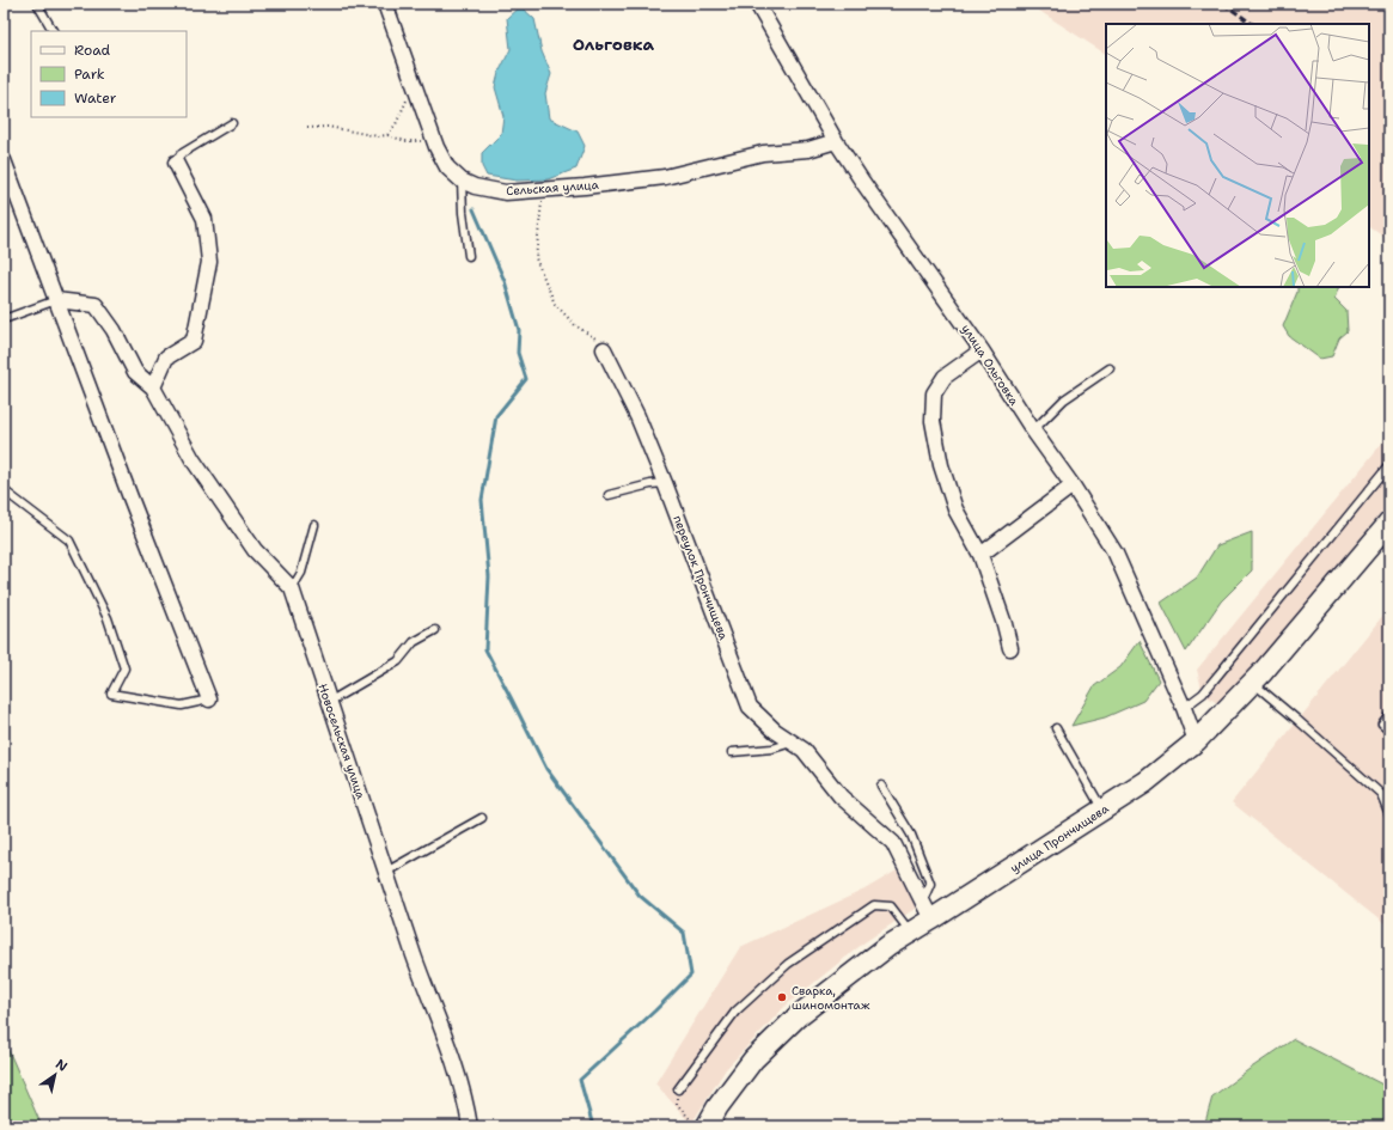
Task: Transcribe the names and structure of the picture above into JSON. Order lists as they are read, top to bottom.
{
  "streets": {
    "street": [
      "Сельская улица",
      "улица Ольговка",
      "переулок Прончищева",
      "Новосельская улица",
      "улица Прончищева"
    ]
  },
  "crossings": [
    ["Сельская улица", "улица Ольговка"],
    ["улица Ольговка", "улица Прончищева"],
    ["переулок Прончищева", "улица Прончищева"]
  ],
  "districts": ["Ольговка"],
  "places": ["Сварка, шиномонтаж"],
  "legend": ["Road", "Park", "Water"],
  "north": "top right"
}
